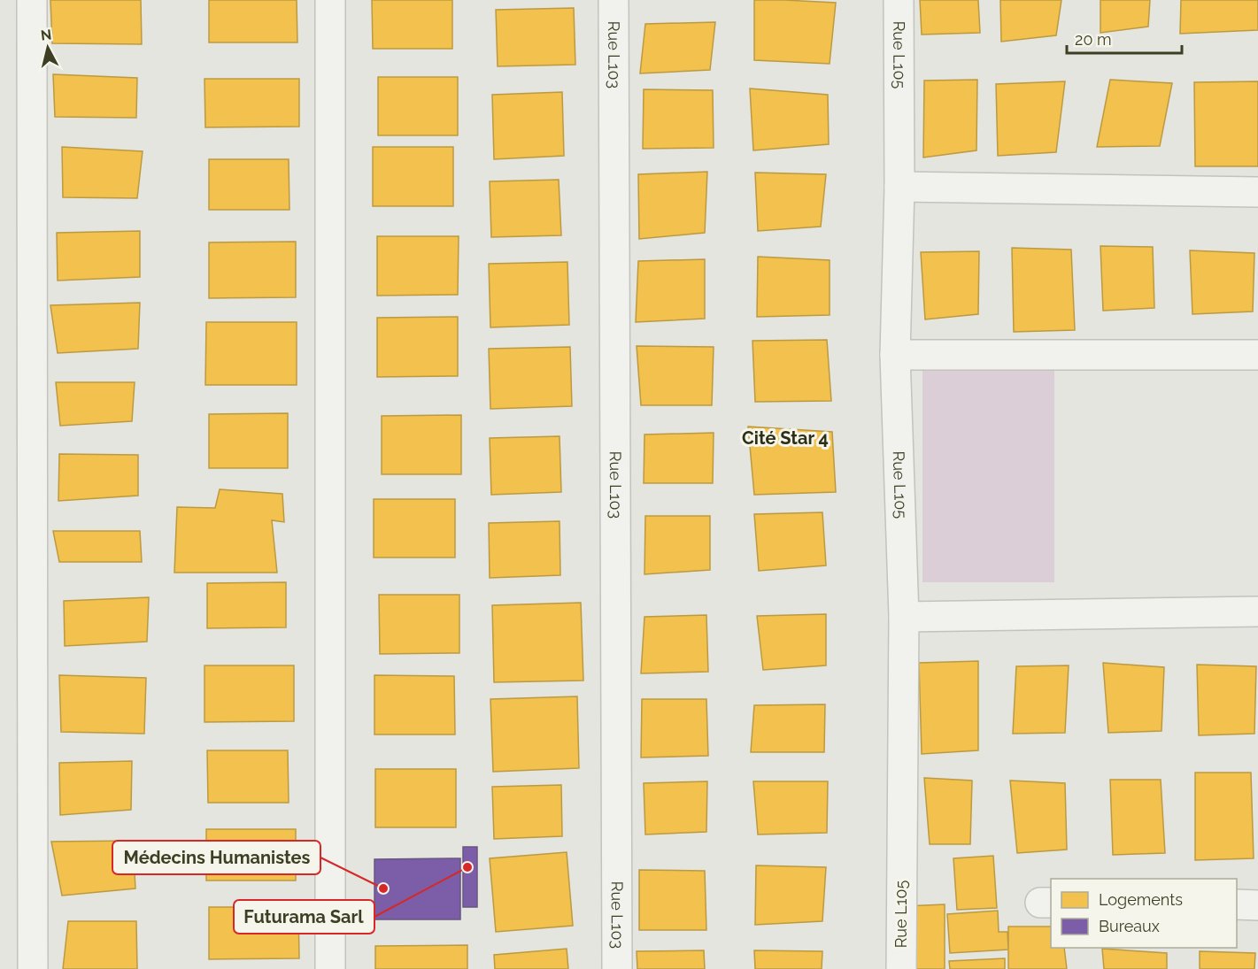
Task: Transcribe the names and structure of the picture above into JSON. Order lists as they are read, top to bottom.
{
  "streets": {
    "street": ["Rue L103", "Rue L105"]
  },
  "districts": ["Cité Star 4"],
  "places": ["Futurama Sarl", "Médecins Humanistes"],
  "legend": ["Logements", "Bureaux"],
  "scale_bar": "20 m",
  "north": "top"
}
